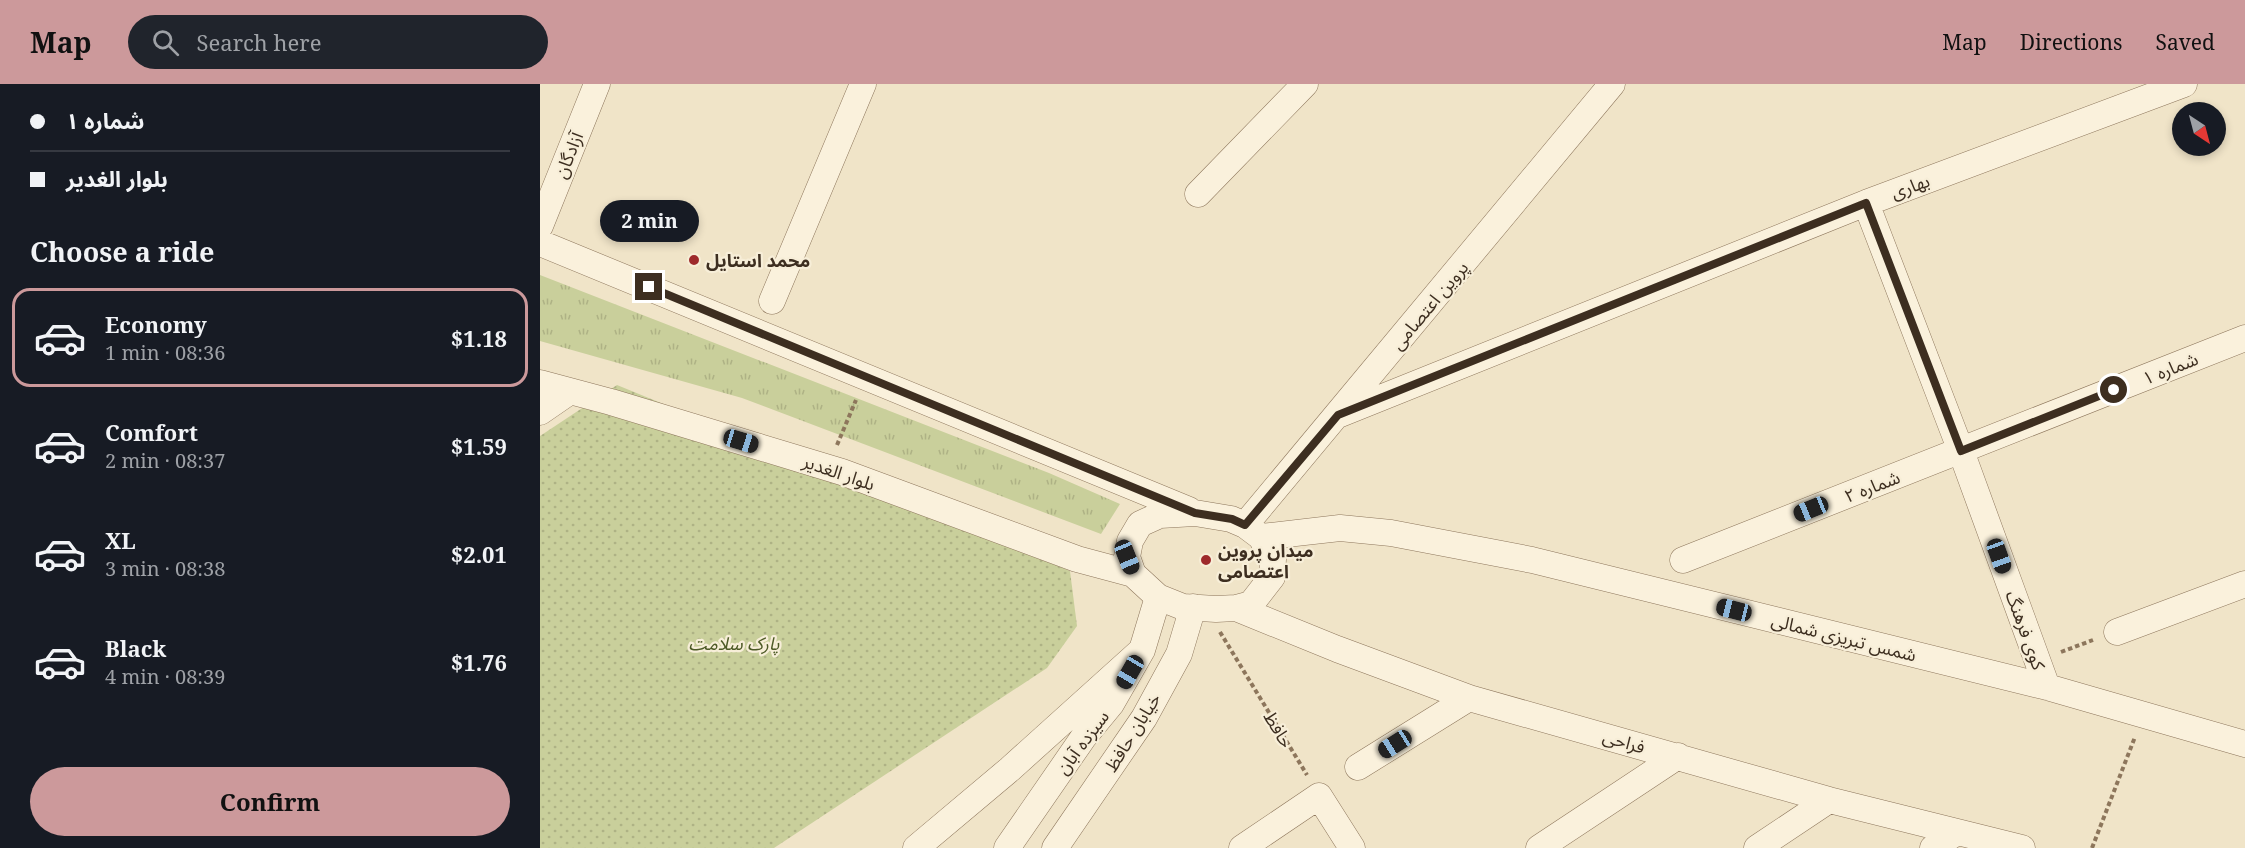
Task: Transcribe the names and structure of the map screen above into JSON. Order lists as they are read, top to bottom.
{
  "streets": {
    "street": [
      "آزادگان",
      "بهاری",
      "پروین اعتصامی",
      "شماره ۱",
      "بلوار الغدیر",
      "شماره ۲",
      "کوی فرهنگ",
      "شمس تبریزی شمالی",
      "خیابان حافظ",
      "فراحی",
      "سیزده آبان"
    ],
    "path": ["حافظ"]
  },
  "crossings": [
    ["بهاری", "پروین اعتصامی"],
    ["بهاری", "کوی فرهنگ"],
    ["پروین اعتصامی", "بلوار الغدیر"],
    ["پروین اعتصامی", "شمس تبریزی شمالی"],
    ["پروین اعتصامی", "حافظ"],
    ["پروین اعتصامی", "خیابان حافظ"],
    ["پروین اعتصامی", "فراحی"],
    ["پروین اعتصامی", "سیزده آبان"],
    ["شماره ۱", "شماره ۲"],
    ["شماره ۱", "کوی فرهنگ"],
    ["بلوار الغدیر", "شمس تبریزی شمالی"],
    ["بلوار الغدیر", "حافظ"],
    ["بلوار الغدیر", "خیابان حافظ"],
    ["بلوار الغدیر", "فراحی"],
    ["بلوار الغدیر", "سیزده آبان"],
    ["شماره ۲", "کوی فرهنگ"],
    ["کوی فرهنگ", "شمس تبریزی شمالی"],
    ["شمس تبریزی شمالی", "حافظ"],
    ["شمس تبریزی شمالی", "خیابان حافظ"],
    ["شمس تبریزی شمالی", "فراحی"],
    ["شمس تبریزی شمالی", "سیزده آبان"],
    ["حافظ", "خیابان حافظ"],
    ["حافظ", "فراحی"],
    ["حافظ", "سیزده آبان"],
    ["خیابان حافظ", "فراحی"],
    ["خیابان حافظ", "سیزده آبان"],
    ["فراحی", "سیزده آبان"]
  ],
  "parks": ["پارک سلامت"],
  "places": ["محمد استایل", "میدان پروین اعتصامی"],
  "north": "bottom right",
  "page": {
    "header": "Map",
    "search": "Search here",
    "nav": ["Map", "Directions", "Saved"],
    "banner": ["شماره ۱", "بلوار الغدیر"],
    "bubble": "2 min",
    "heading": "Choose a ride",
    "list": [
      {
        "name": "Economy",
        "note": "1 min · 08:36",
        "value": "$1.18"
      },
      {
        "name": "Comfort",
        "note": "2 min · 08:37",
        "value": "$1.59"
      },
      {
        "name": "XL",
        "note": "3 min · 08:38",
        "value": "$2.01"
      },
      {
        "name": "Black",
        "note": "4 min · 08:39",
        "value": "$1.76"
      }
    ],
    "buttons": "Confirm"
  }
}
